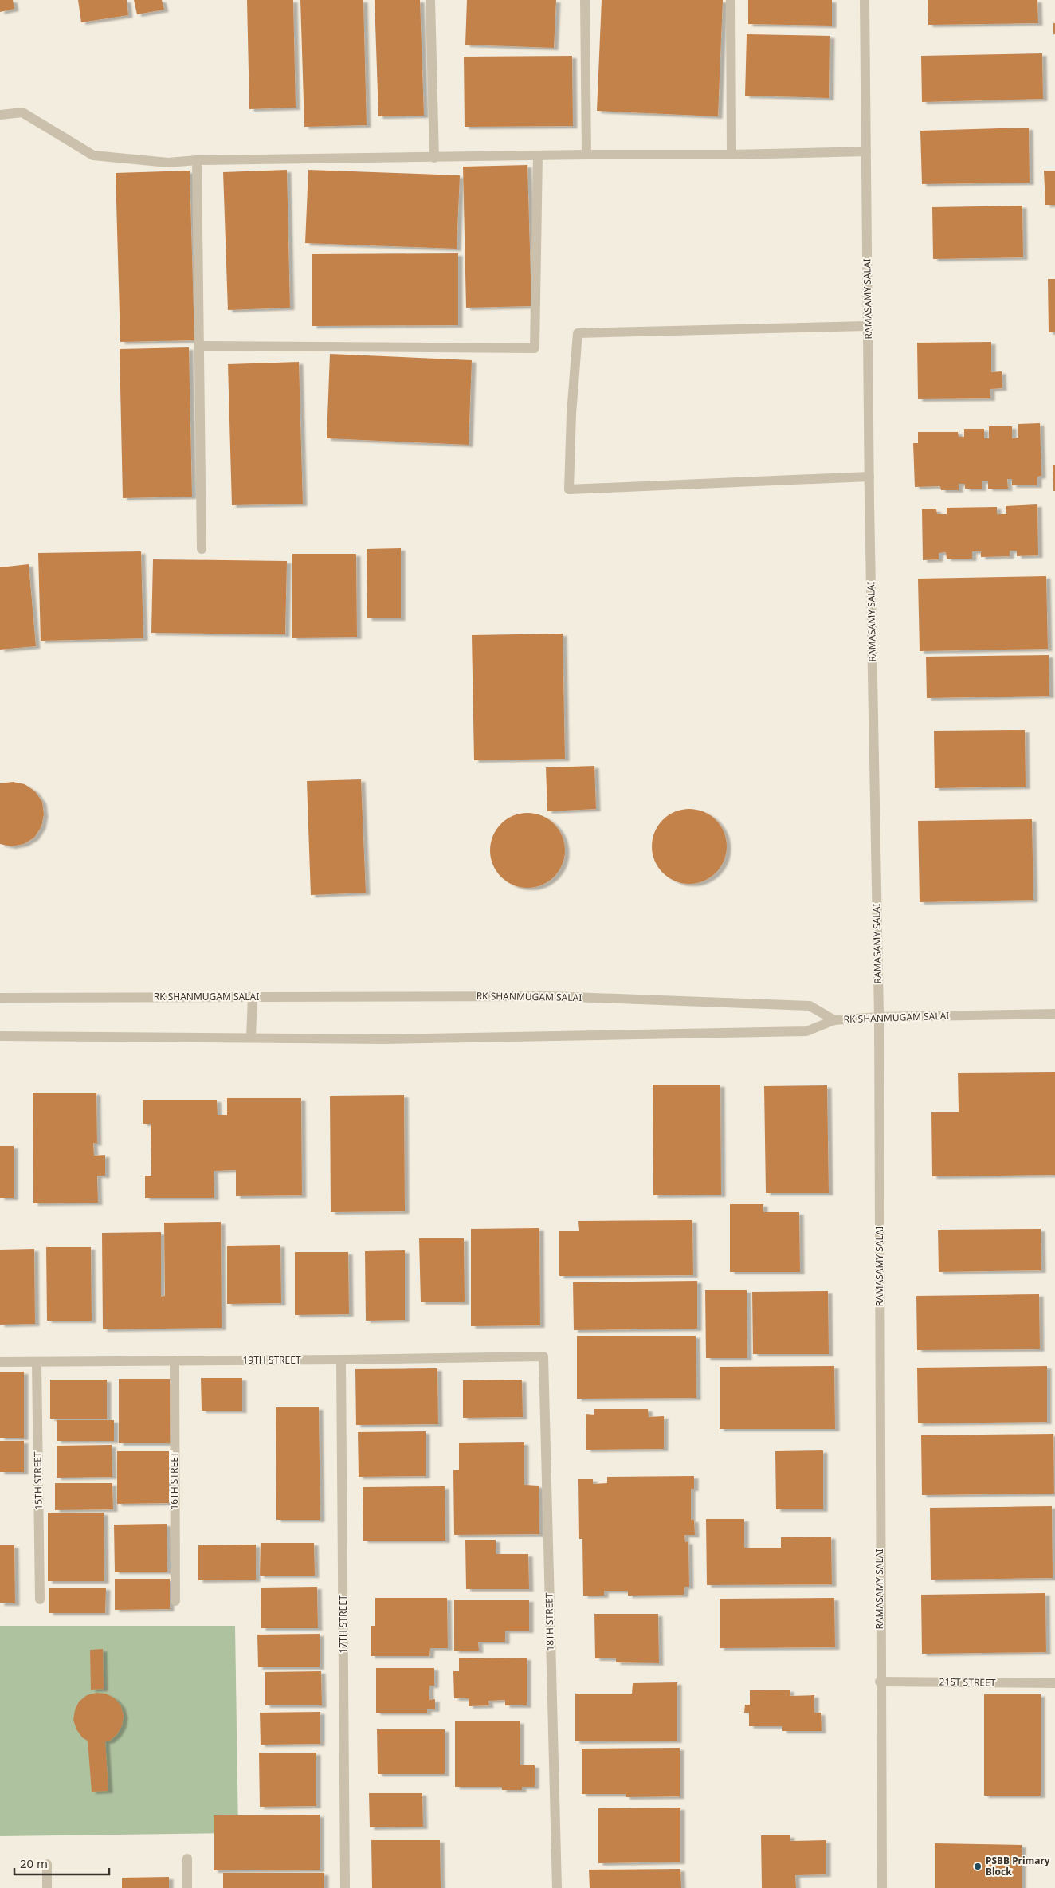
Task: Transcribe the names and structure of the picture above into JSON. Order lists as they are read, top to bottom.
{
  "streets": {
    "street": [
      "RAMASAMY SALAI",
      "RK SHANMUGAM SALAI",
      "19TH STREET",
      "15TH STREET",
      "16TH STREET",
      "18TH STREET",
      "17TH STREET",
      "21ST STREET"
    ]
  },
  "crossings": [
    ["RAMASAMY SALAI", "RK SHANMUGAM SALAI"],
    ["RAMASAMY SALAI", "21ST STREET"],
    ["19TH STREET", "15TH STREET"],
    ["19TH STREET", "16TH STREET"],
    ["19TH STREET", "18TH STREET"],
    ["19TH STREET", "17TH STREET"]
  ],
  "places": ["PSBB Primary Block"],
  "scale_bar": "20 m"
}
